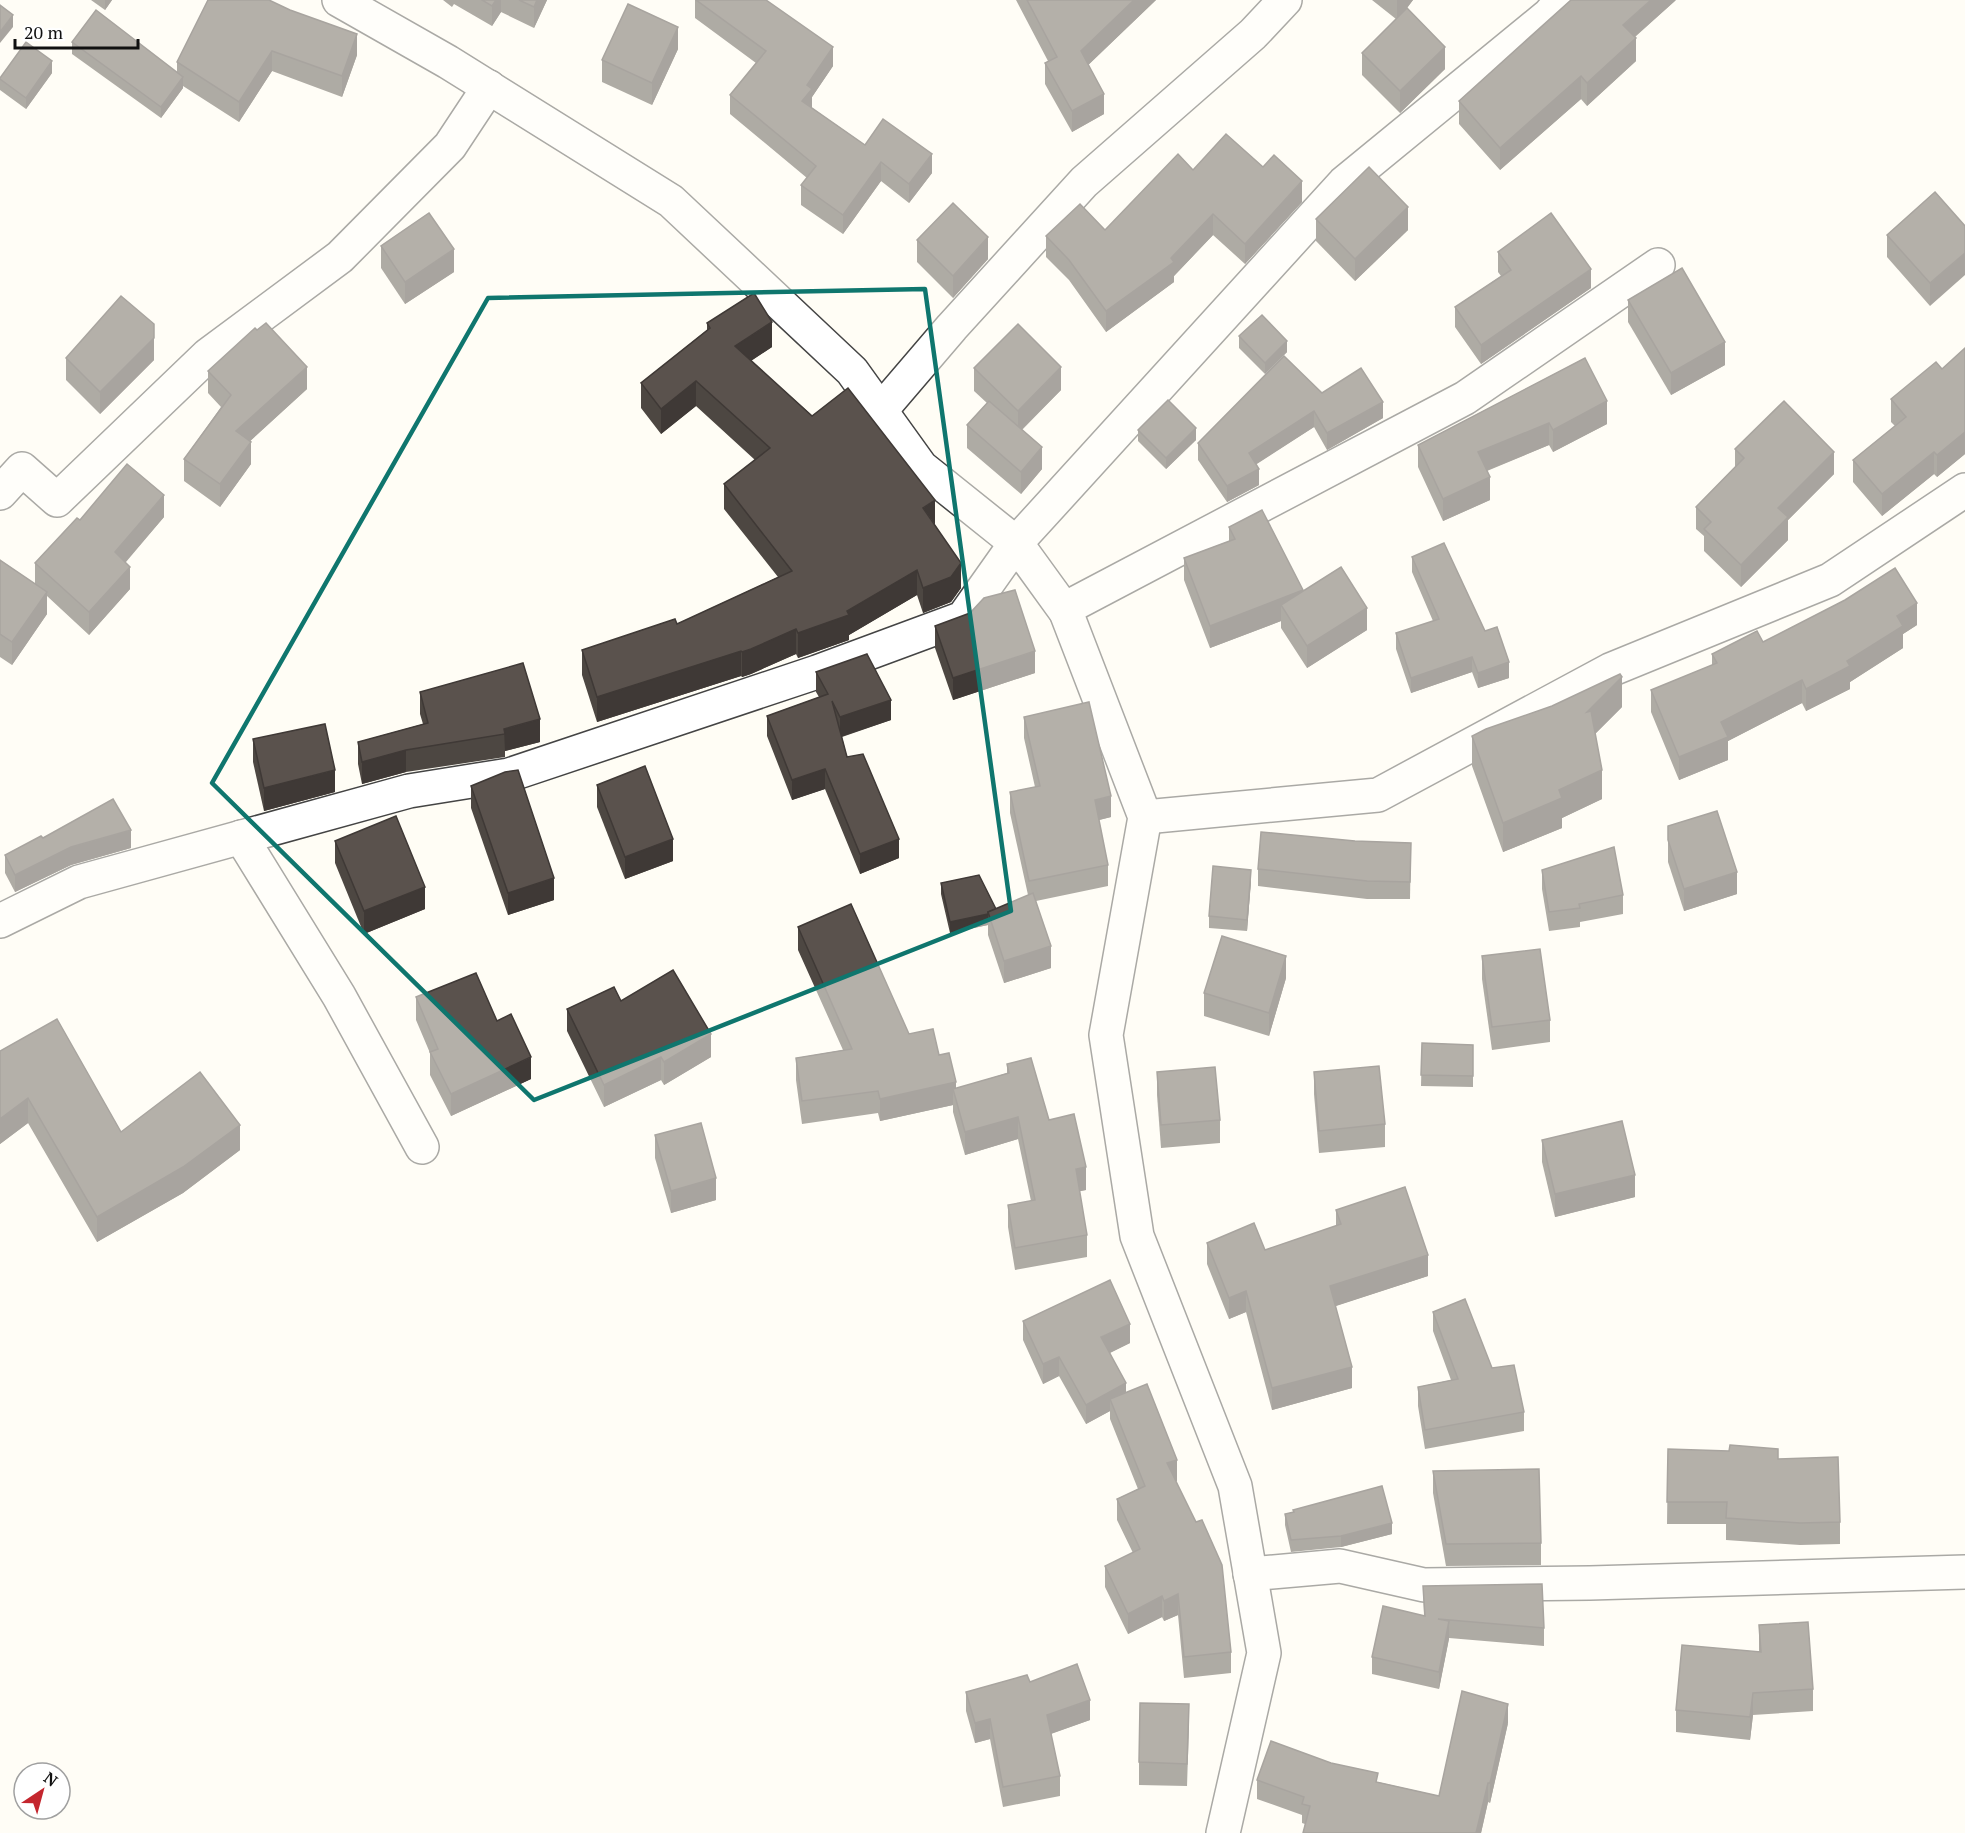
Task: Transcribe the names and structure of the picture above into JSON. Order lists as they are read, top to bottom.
{
  "scale_bar": "20 m",
  "north": "top right"
}
